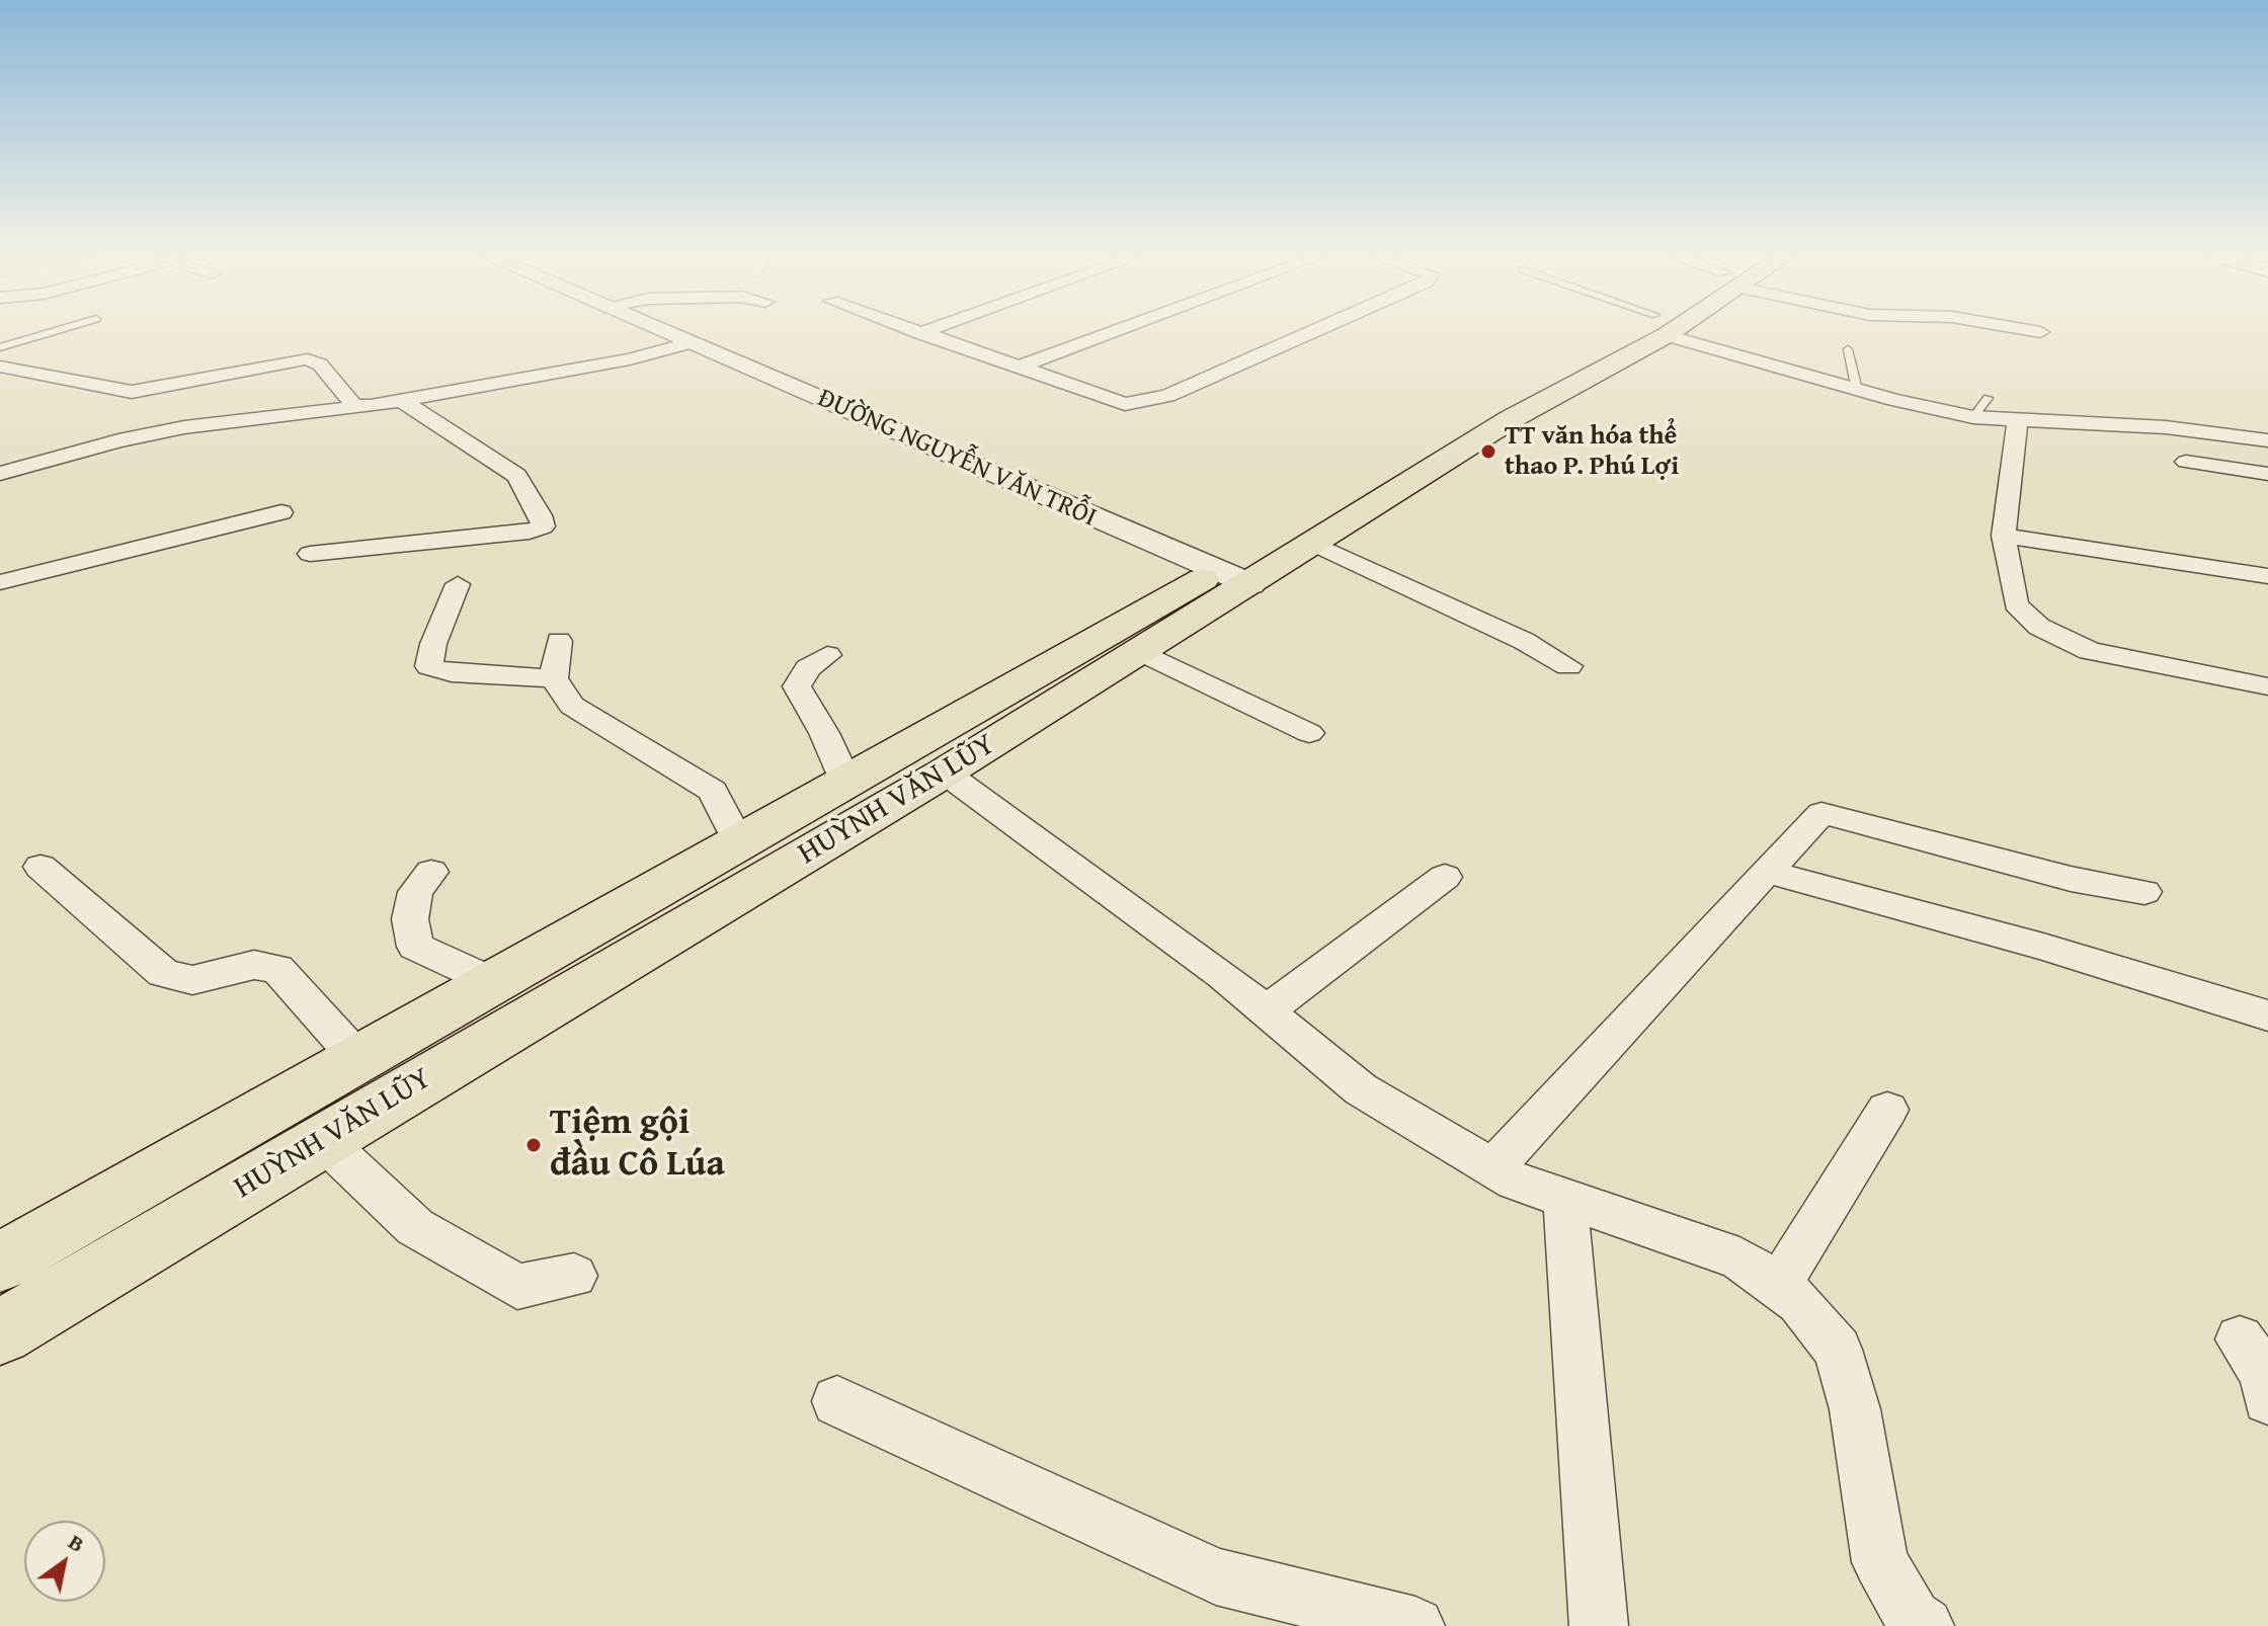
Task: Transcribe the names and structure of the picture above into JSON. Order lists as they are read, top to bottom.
{
  "streets": {
    "main road": ["HUỲNH VĂN LŨY"],
    "street": ["ĐƯỜNG NGUYỄN VĂN TRỖI"]
  },
  "crossings": [
    ["ĐƯỜNG NGUYỄN VĂN TRỖI", "HUỲNH VĂN LŨY"]
  ],
  "places": ["TT văn hóa thể thao P. Phú Lợi", "Tiệm gội đầu Cô Lúa"],
  "north": "top right"
}
